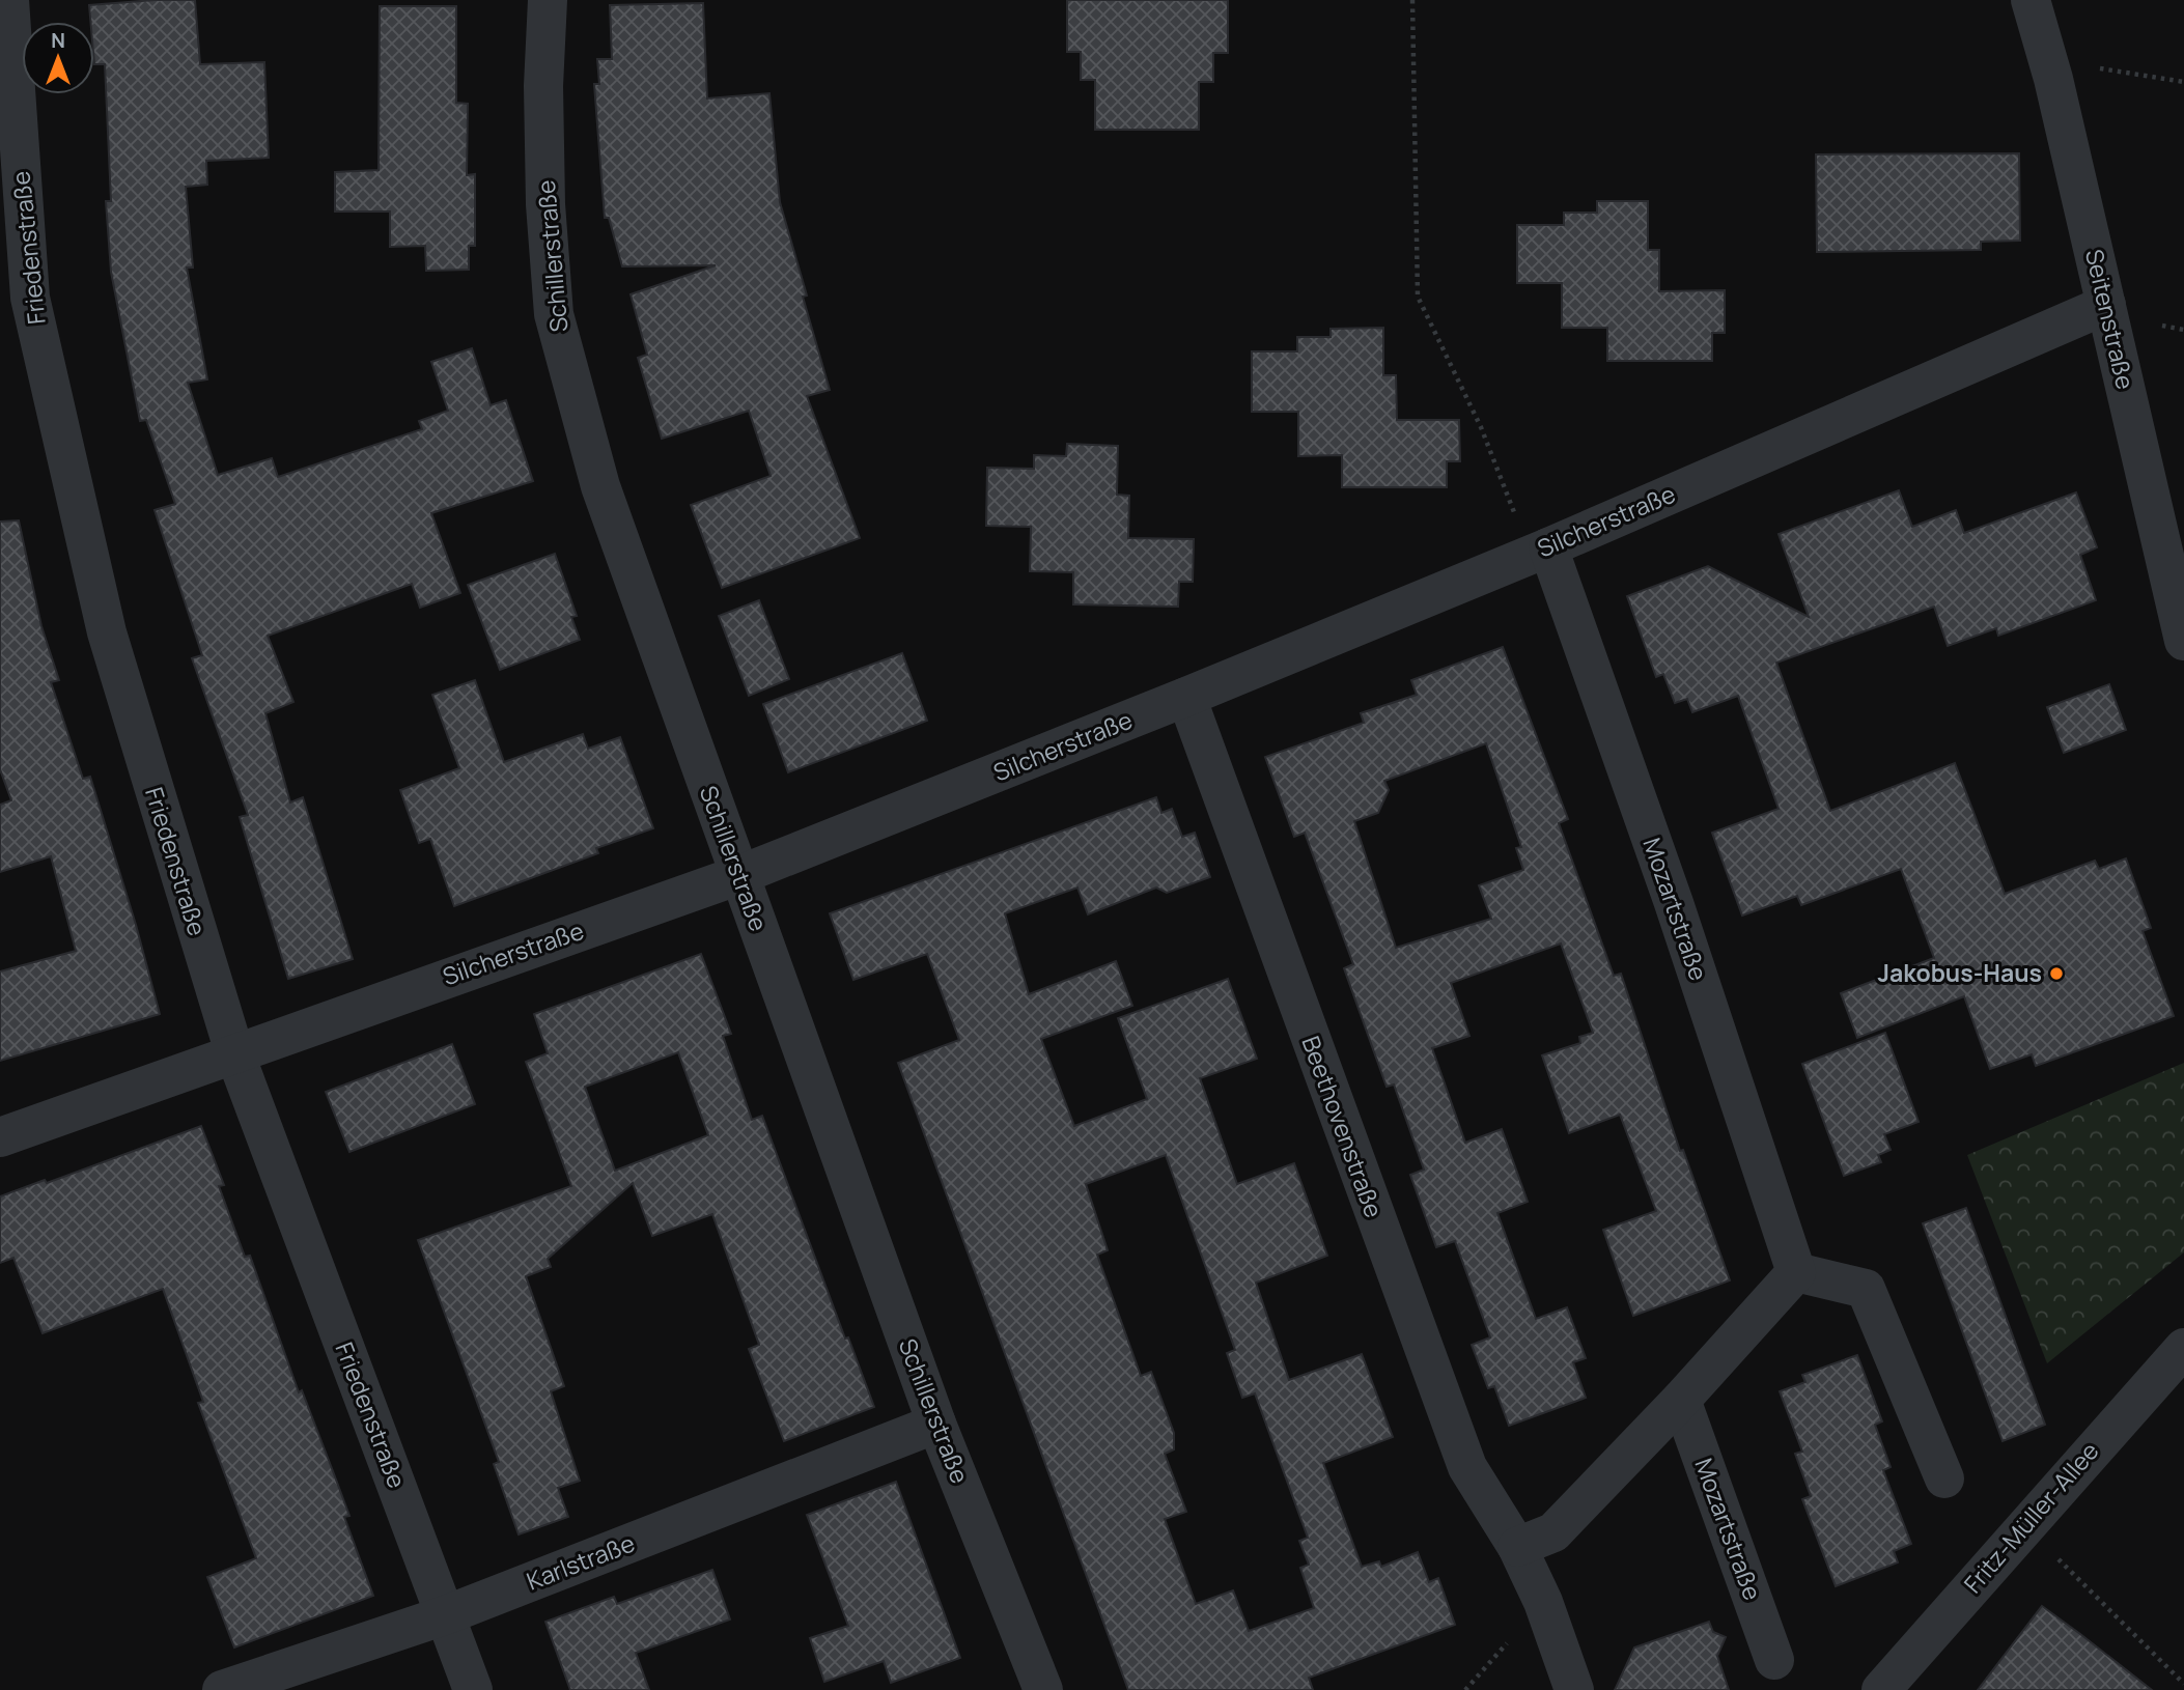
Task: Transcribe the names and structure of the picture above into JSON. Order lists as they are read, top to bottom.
{
  "streets": {
    "street": [
      "Friedenstraße",
      "Schillerstraße",
      "Seitenstraße",
      "Silcherstraße",
      "Mozartstraße",
      "Beethovenstraße",
      "Fritz-Müller-Allee",
      "Karlstraße"
    ]
  },
  "crossings": [
    ["Friedenstraße", "Silcherstraße"],
    ["Friedenstraße", "Karlstraße"],
    ["Schillerstraße", "Silcherstraße"],
    ["Schillerstraße", "Karlstraße"],
    ["Seitenstraße", "Silcherstraße"],
    ["Silcherstraße", "Mozartstraße"],
    ["Silcherstraße", "Beethovenstraße"]
  ],
  "places": ["Jakobus-Haus"],
  "north": "top"
}
